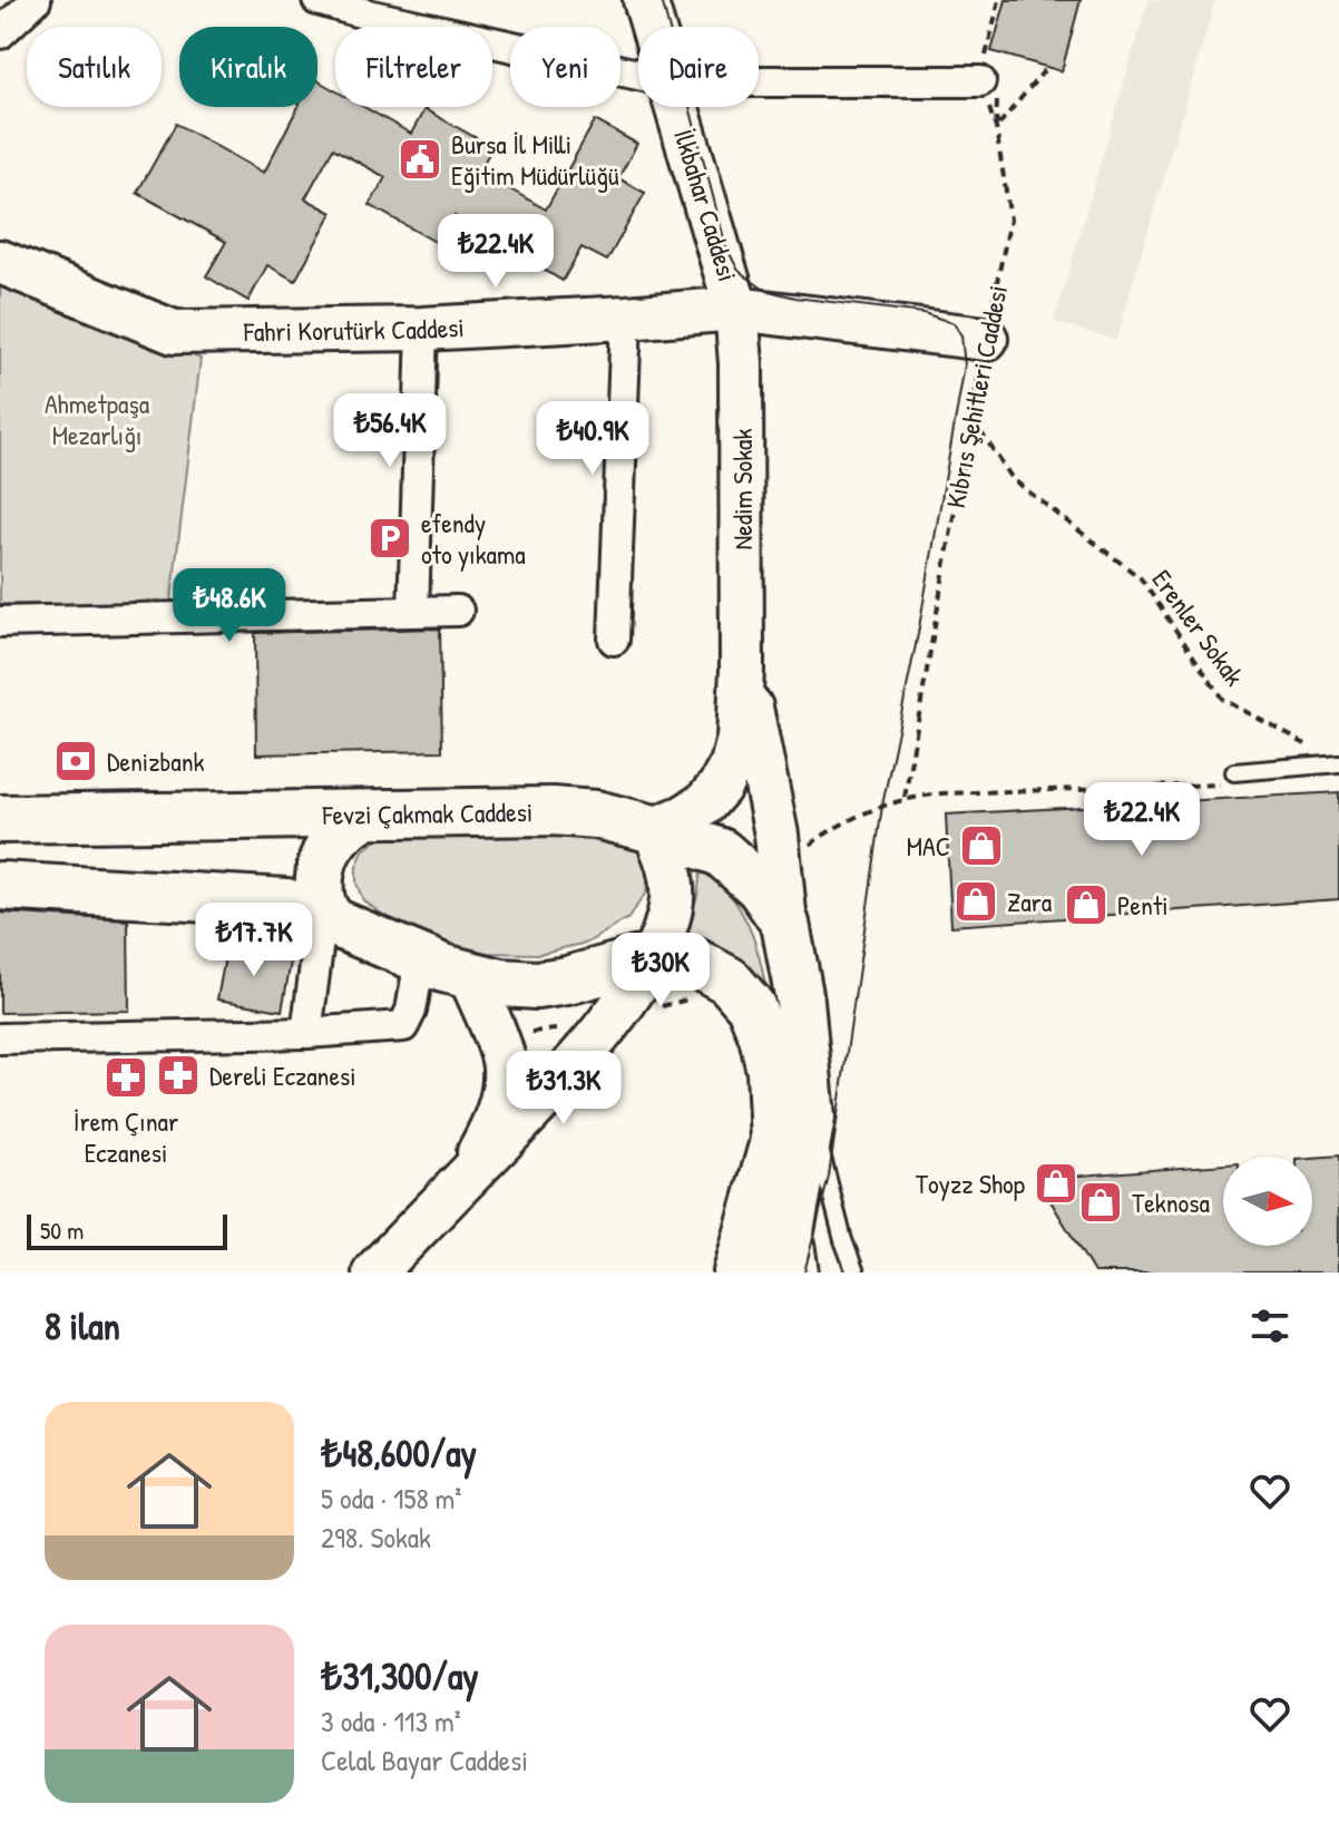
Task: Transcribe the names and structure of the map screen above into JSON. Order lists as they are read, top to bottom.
{
  "streets": {
    "main road": [
      "İlkbahar Caddesi",
      "Fahri Korutürk Caddesi",
      "Nedim Sokak",
      "Fevzi Çakmak Caddesi"
    ],
    "path": ["Kıbrıs Şehitleri Caddesi", "Erenler Sokak"]
  },
  "crossings": [
    ["İlkbahar Caddesi", "Fahri Korutürk Caddesi"],
    ["İlkbahar Caddesi", "Nedim Sokak"],
    ["Fahri Korutürk Caddesi", "Kıbrıs Şehitleri Caddesi"],
    ["Fahri Korutürk Caddesi", "Nedim Sokak"],
    ["Kıbrıs Şehitleri Caddesi", "Erenler Sokak"]
  ],
  "parks": ["Ahmetpaşa Mezarlığı"],
  "places": {
    "public building": ["Bursa İl Milli Eğitim Müdürlüğü"],
    "parking": ["efendy oto yıkama"],
    "bank": ["Denizbank"],
    "shop": [
      "MAC",
      "Zara",
      "Penti",
      "Toyzz Shop",
      "Teknosa"
    ],
    "pharmacy": ["Dereli Eczanesi", "İrem Çınar Eczanesi"]
  },
  "scale_bar": "50 m",
  "north": "right",
  "page": {
    "chip": [
      "Satılık",
      "Kiralık",
      "Filtreler",
      "Yeni",
      "Daire"
    ],
    "price": [
      "₺22.4K",
      "₺56.4K",
      "₺40.9K",
      "₺48.6K",
      "₺22.4K",
      "₺17.7K",
      "₺30K",
      "₺31.3K"
    ],
    "scale": "50 m",
    "heading": "8 ilan",
    "list": [
      {
        "name": "₺48,600/ay",
        "note": "5 oda · 158 m² · 298. Sokak"
      },
      {
        "name": "₺31,300/ay",
        "note": "3 oda · 113 m² · Celal Bayar Caddesi"
      }
    ]
  }
}
